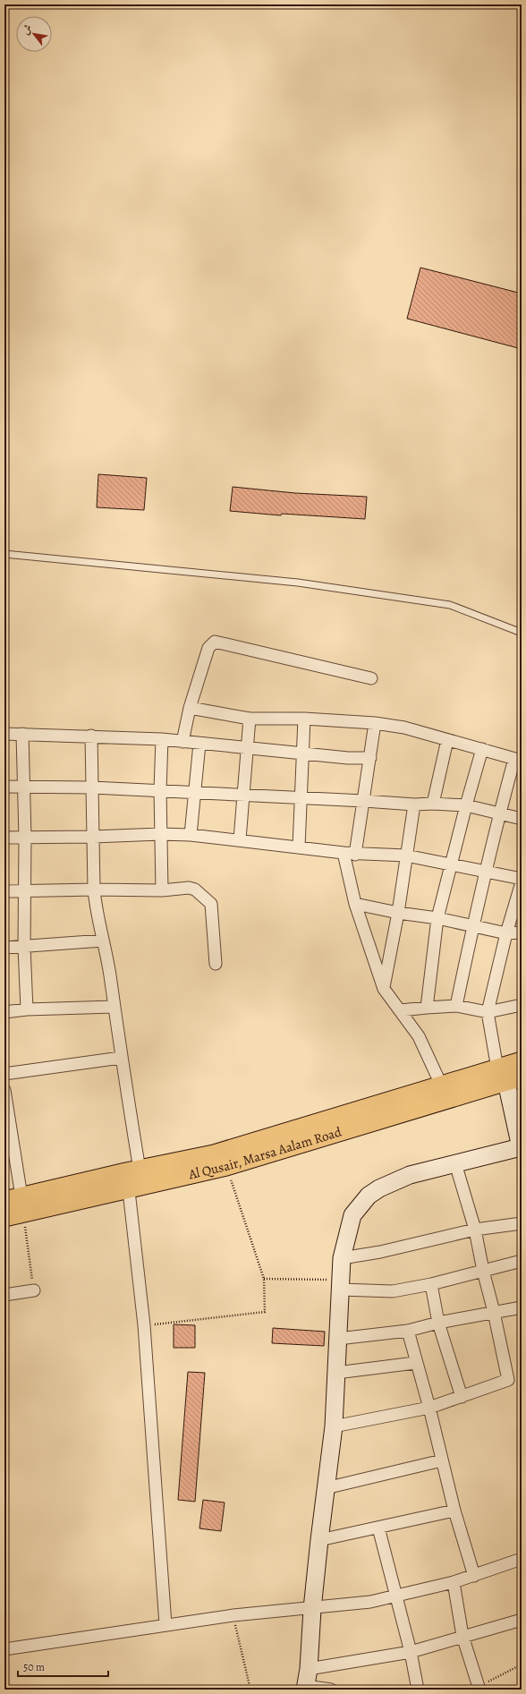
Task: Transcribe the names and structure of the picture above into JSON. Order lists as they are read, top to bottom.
{
  "streets": {
    "main road": ["Al Qusair, Marsa Aalam Road"]
  },
  "scale_bar": "50 m",
  "north": "top left"
}
